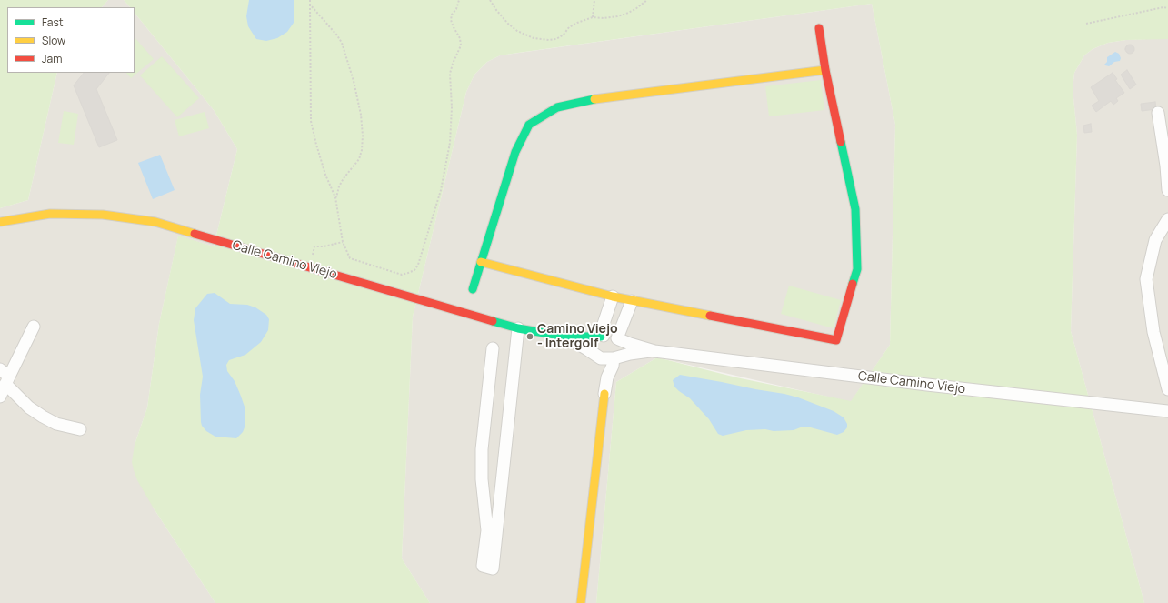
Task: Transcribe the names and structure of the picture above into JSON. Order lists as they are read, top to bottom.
{
  "streets": {
    "street": ["Calle Camino Viejo"]
  },
  "places": ["Camino Viejo - Intergolf"],
  "legend": ["Fast", "Slow", "Jam"]
}
